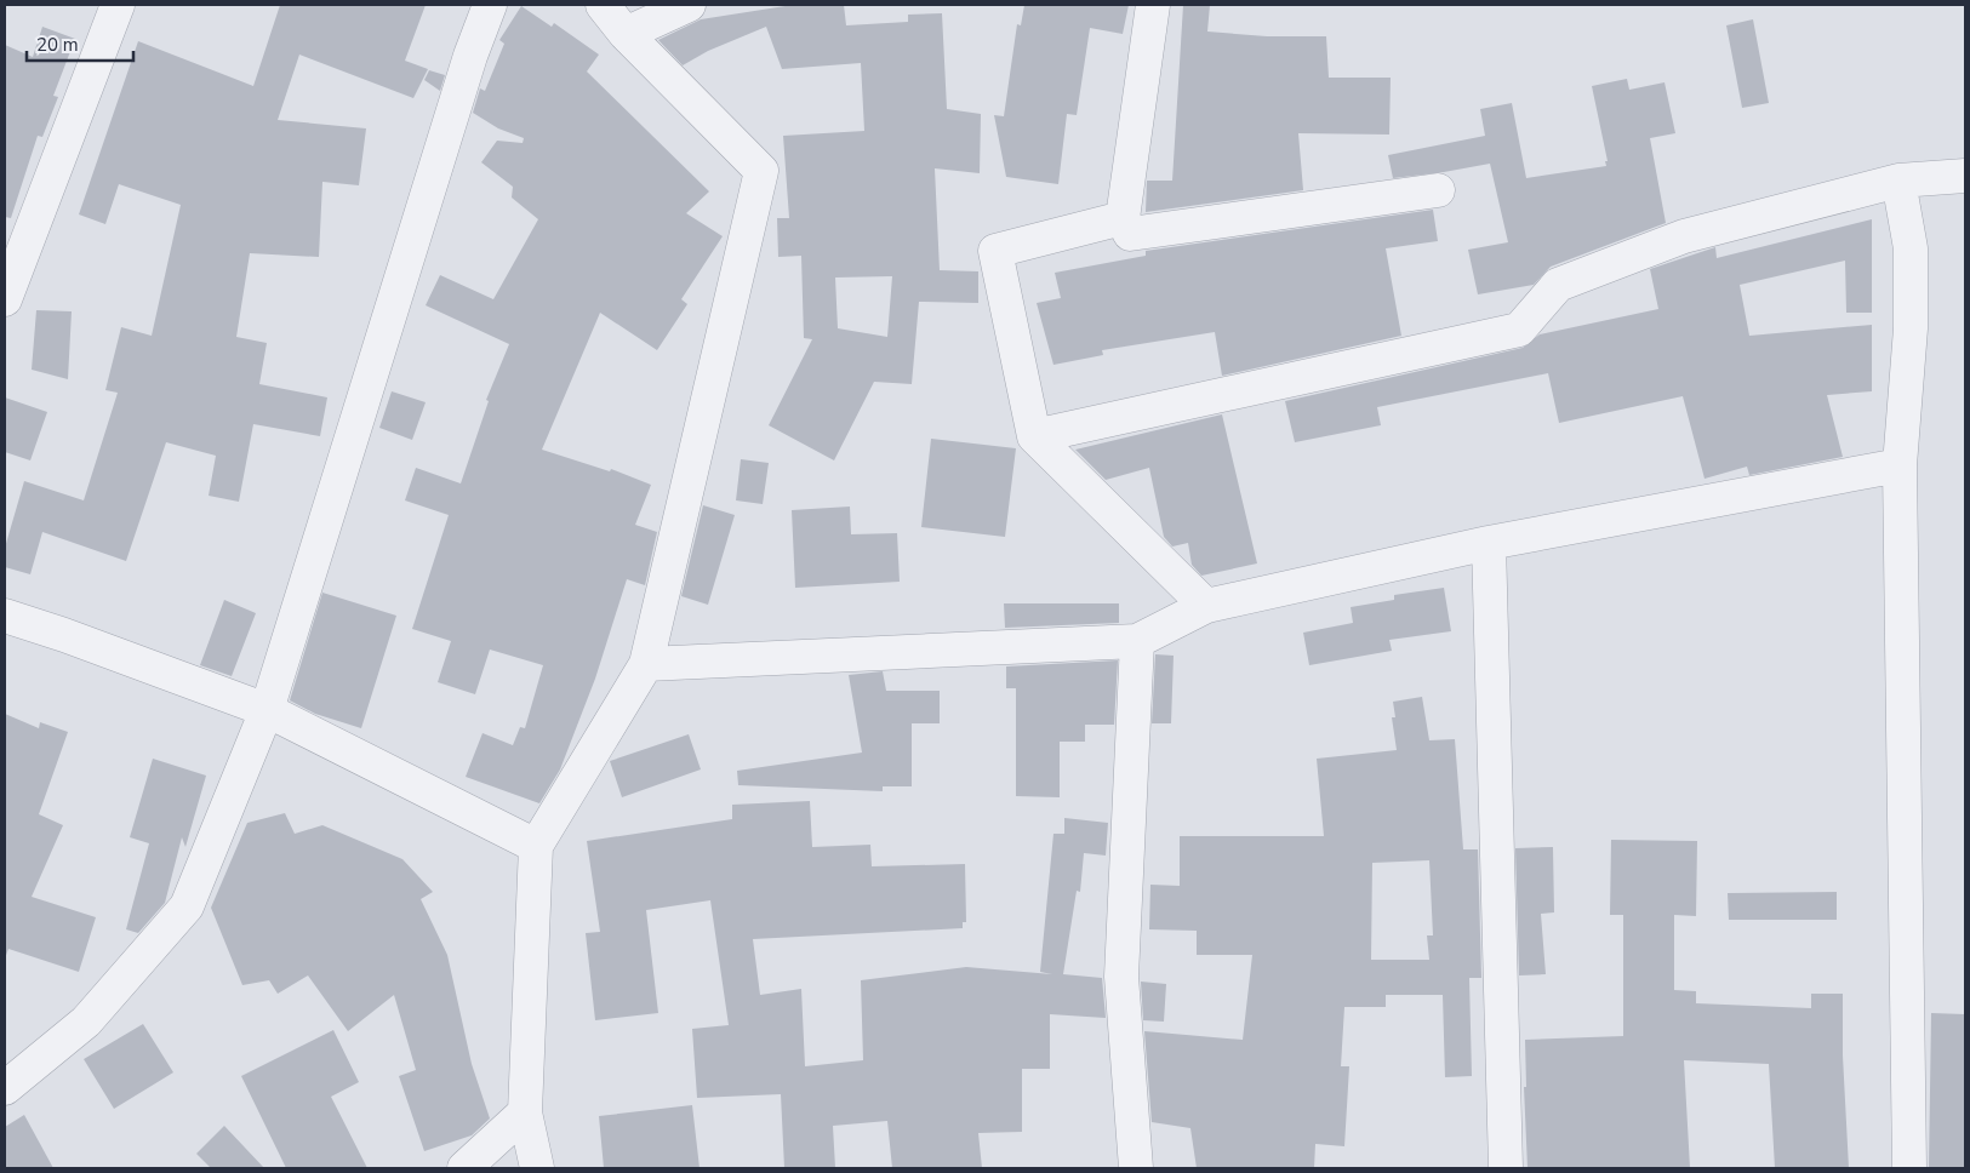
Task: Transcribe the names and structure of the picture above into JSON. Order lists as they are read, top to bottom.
{
  "scale_bar": "20 m"
}
